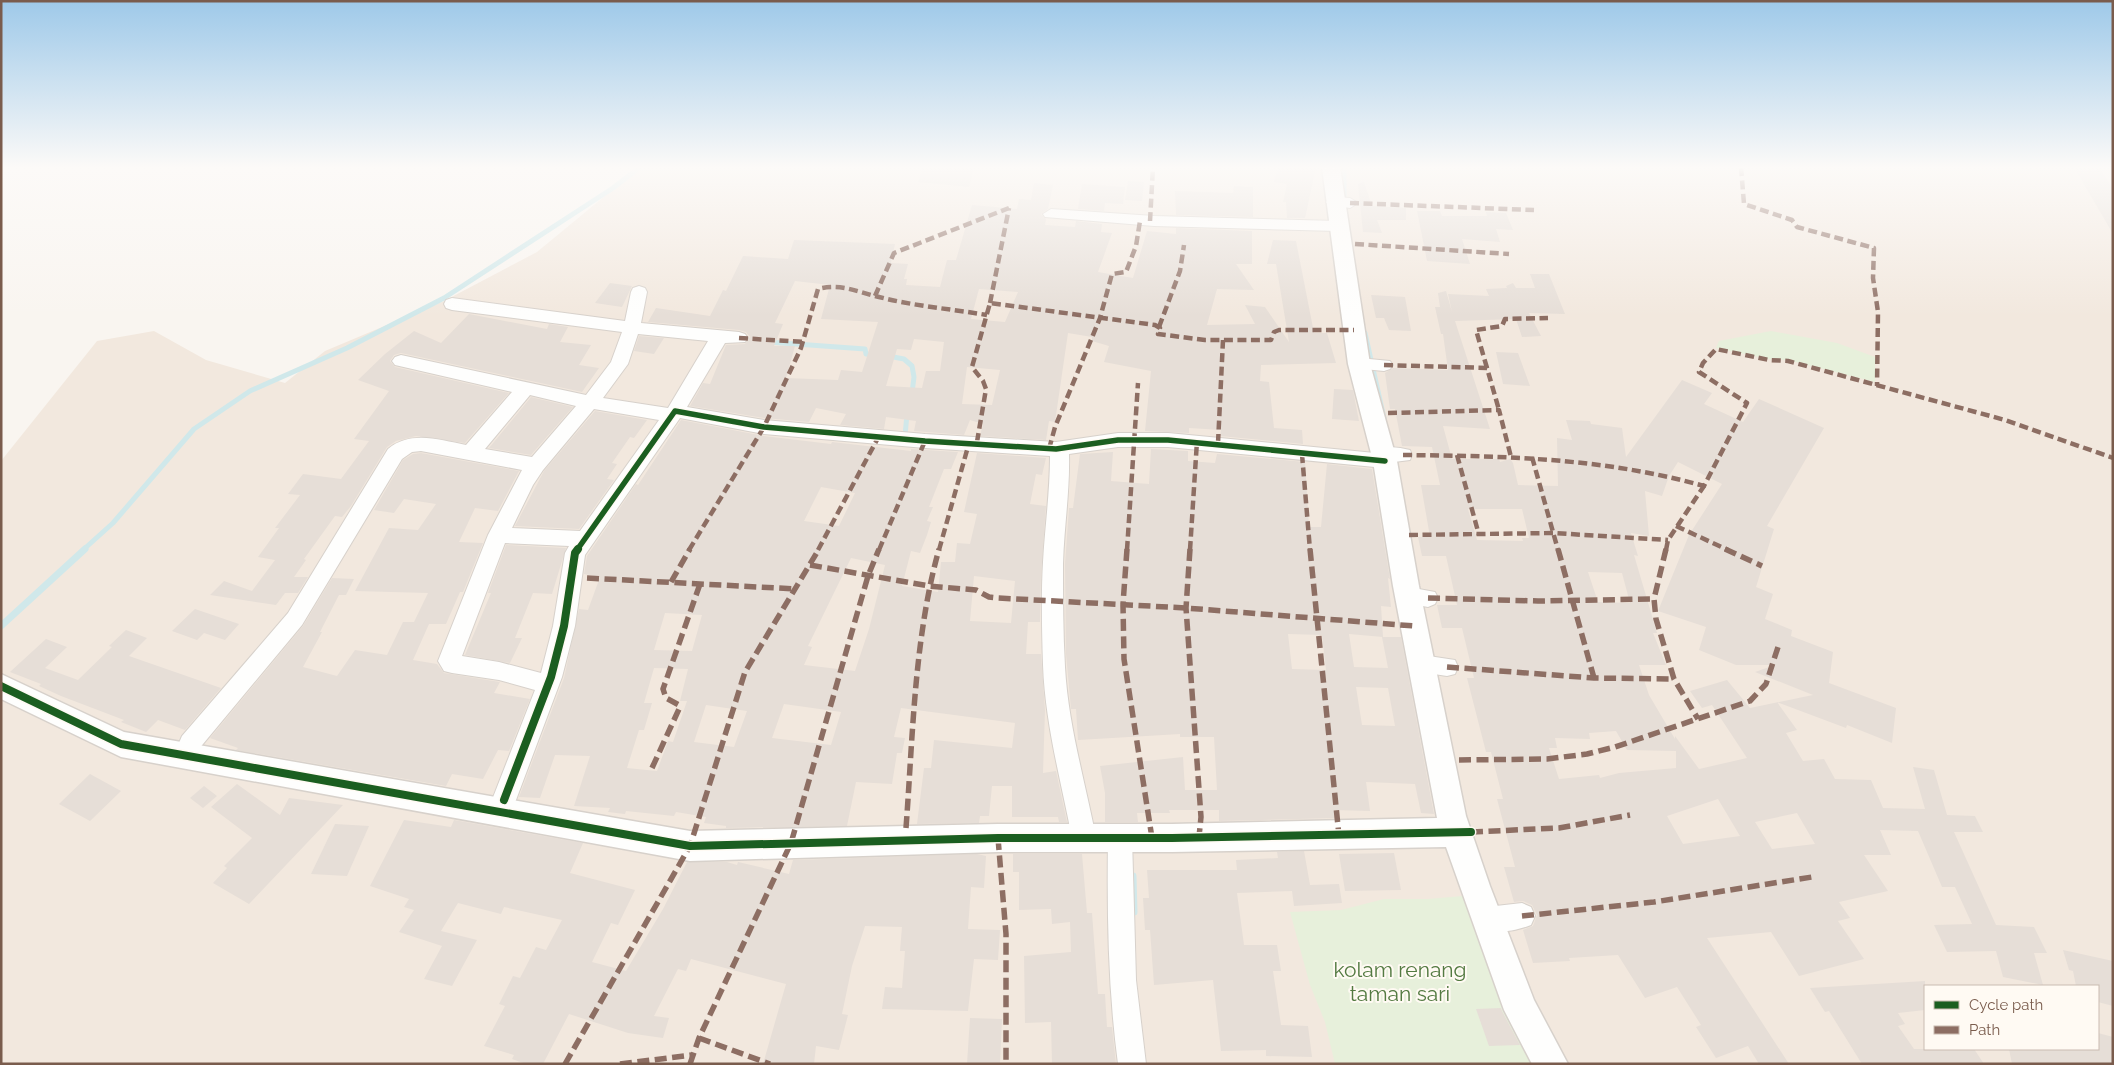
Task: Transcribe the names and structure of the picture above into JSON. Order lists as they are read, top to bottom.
{
  "parks": ["kolam renang taman sari"],
  "legend": ["Cycle path", "Path"]
}
